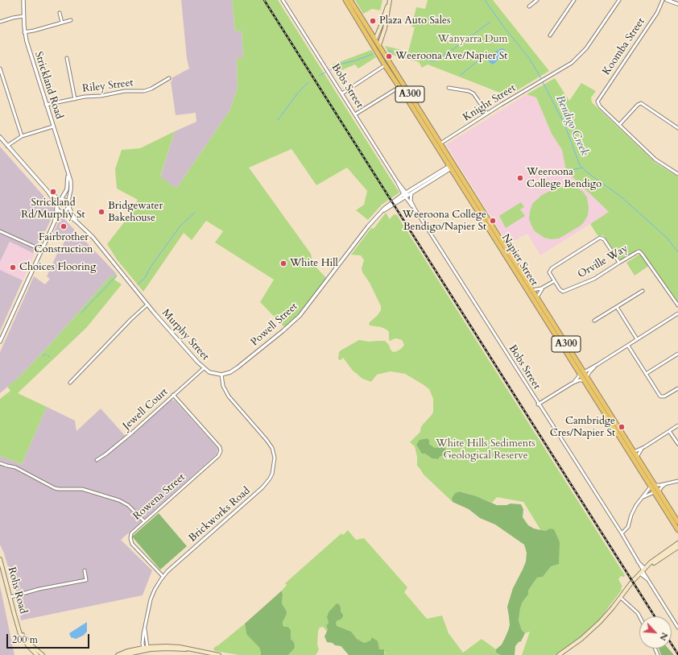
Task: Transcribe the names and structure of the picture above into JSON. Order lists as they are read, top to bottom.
{
  "streets": {
    "highway": ["A300", "Napier Street"],
    "main road": ["Rohs Road"],
    "street": [
      "Koomba Street",
      "Strickland Road",
      "Riley Street",
      "Bobs Street",
      "Knight Street",
      "Orville Way",
      "Powell Street",
      "Murphy Street",
      "Jewell Court",
      "Rowena Street",
      "Brickworks Road"
    ]
  },
  "crossings": [
    ["Strickland Road", "Riley Street"],
    ["Strickland Road", "Murphy Street"],
    ["Bobs Street", "Powell Street"],
    ["Knight Street", "Napier Street"],
    ["Napier Street", "Powell Street"],
    ["Powell Street", "Murphy Street"],
    ["Powell Street", "Brickworks Road"],
    ["Murphy Street", "Jewell Court"],
    ["Murphy Street", "Brickworks Road"],
    ["Jewell Court", "Rowena Street"],
    ["Rowena Street", "Brickworks Road"]
  ],
  "water": ["Bendigo Creek"],
  "parks": ["Wanyarra Dum", "White Hills Sediments Geological Reserve"],
  "places": [
    "Plaza Auto Sales",
    "Weeroona Ave/Napier St",
    "Weeroona College Bendigo",
    "Strickland Rd/Murphy St",
    "Bridgewater Bakehouse",
    "Weeroona College Bendigo/Napier St",
    "Fairbrother Construction",
    "White Hill",
    "Choices Flooring",
    "Cambridge Cres/Napier St"
  ],
  "scale_bar": "200 m",
  "north": "bottom right"
}
